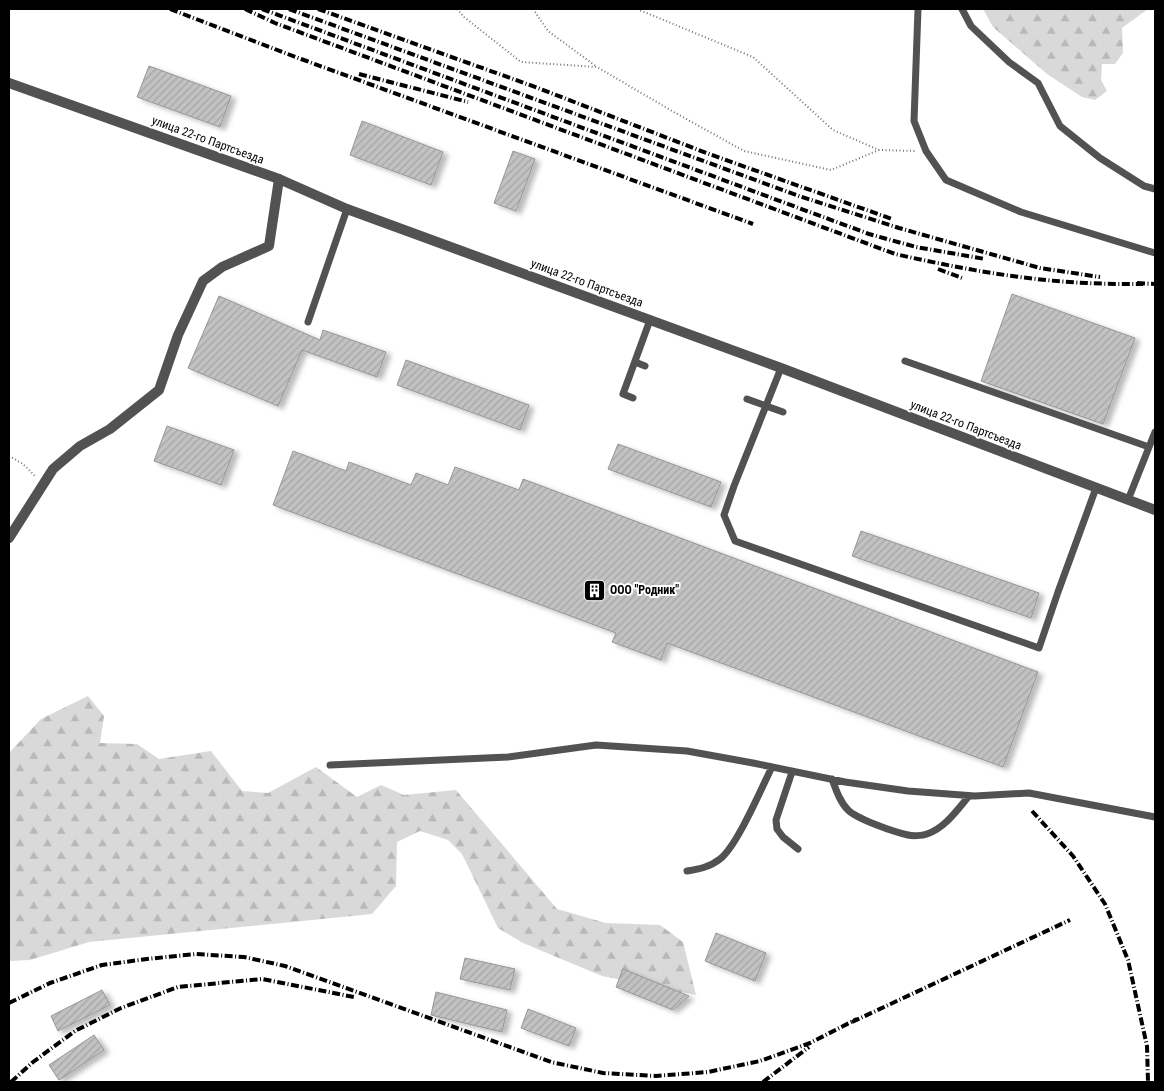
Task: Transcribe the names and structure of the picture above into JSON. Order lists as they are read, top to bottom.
{
  "streets": {
    "street": ["улица 22-го Партсъезда"]
  },
  "places": {
    "building": ["ООО \"Родник\""]
  }
}
